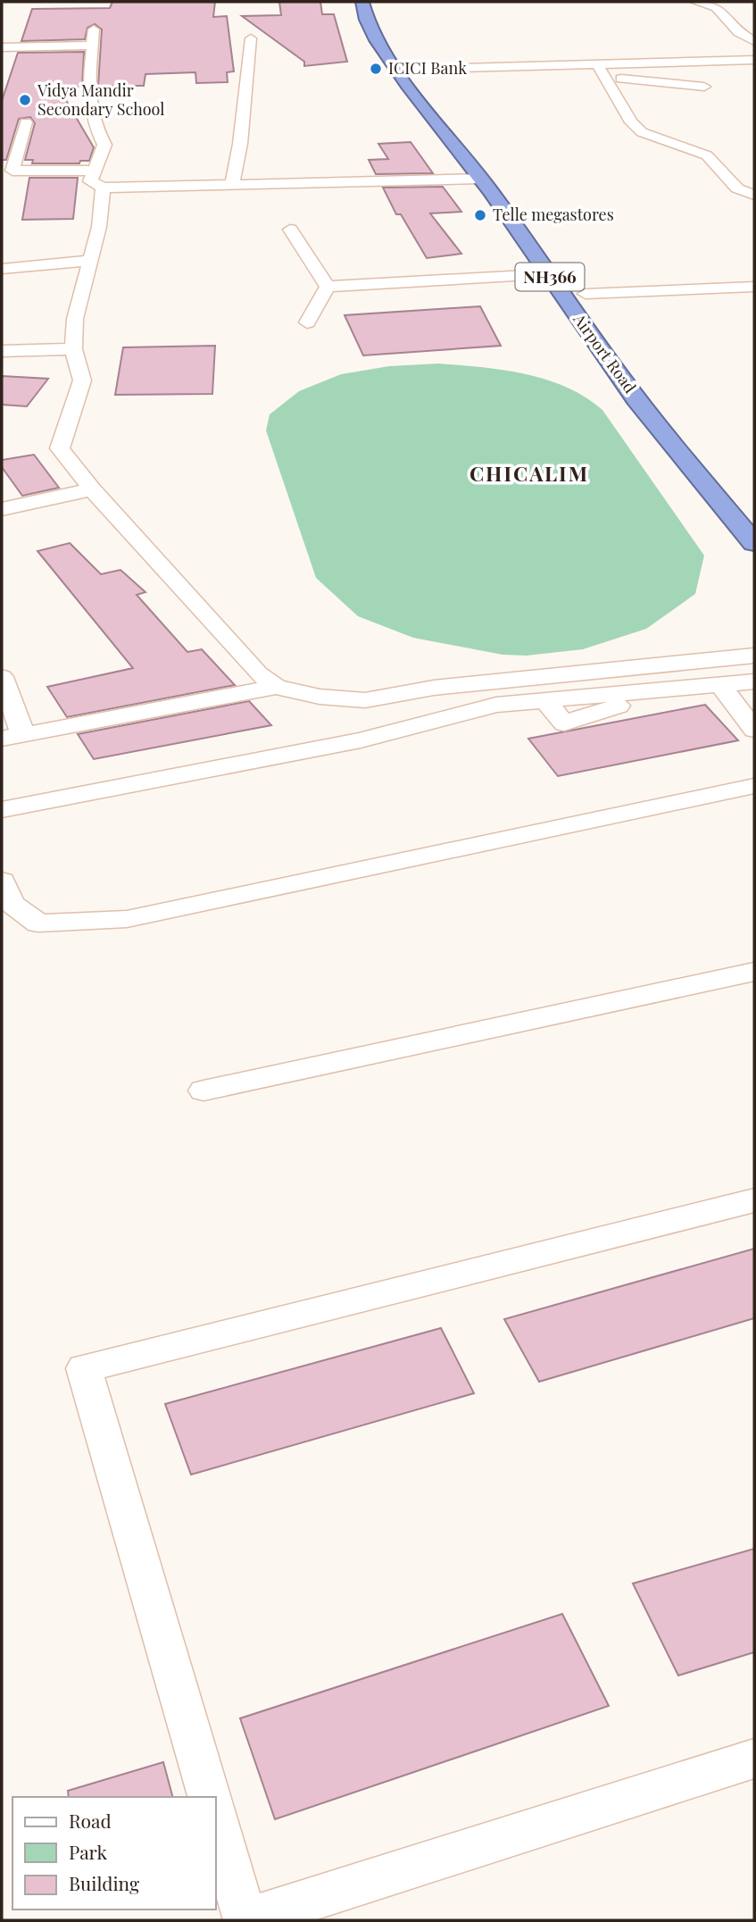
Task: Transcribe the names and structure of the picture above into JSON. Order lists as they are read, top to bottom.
{
  "streets": {
    "highway": ["NH366", "Airport Road"]
  },
  "districts": ["CHICALIM"],
  "places": ["ICICI Bank", "Vidya Mandir Secondary School", "Telle megastores"],
  "legend": ["Road", "Park", "Building"]
}
